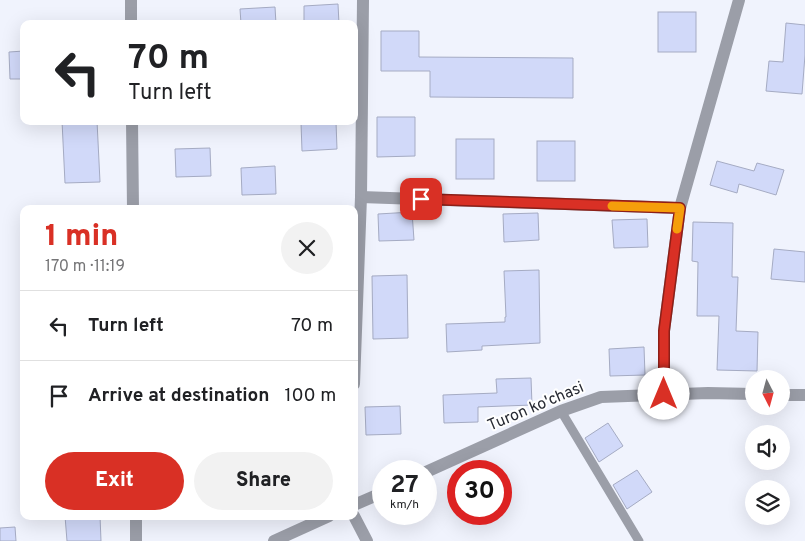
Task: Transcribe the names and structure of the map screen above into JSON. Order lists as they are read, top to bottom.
{
  "streets": {
    "street": ["Turon ko'chasi"]
  },
  "north": "bottom",
  "page": {
    "turn": ["70 m", "Turn left"],
    "heading": ["1 min", "170 m · 11:19"],
    "list": [
      {
        "name": "Turn left",
        "value": "70 m"
      },
      {
        "name": "Arrive at destination",
        "value": "100 m"
      }
    ],
    "buttons": ["Exit", "Share"],
    "speed": "27 km/h",
    "limit": "30"
  }
}
